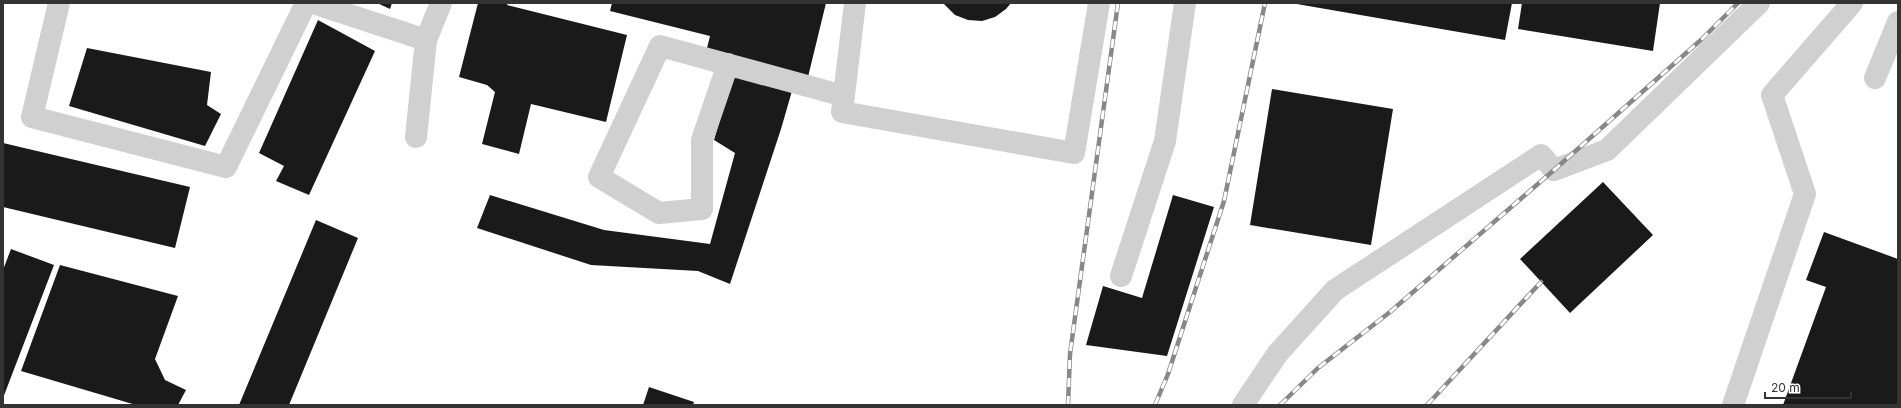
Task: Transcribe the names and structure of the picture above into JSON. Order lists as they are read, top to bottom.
{
  "scale_bar": "20 m"
}
